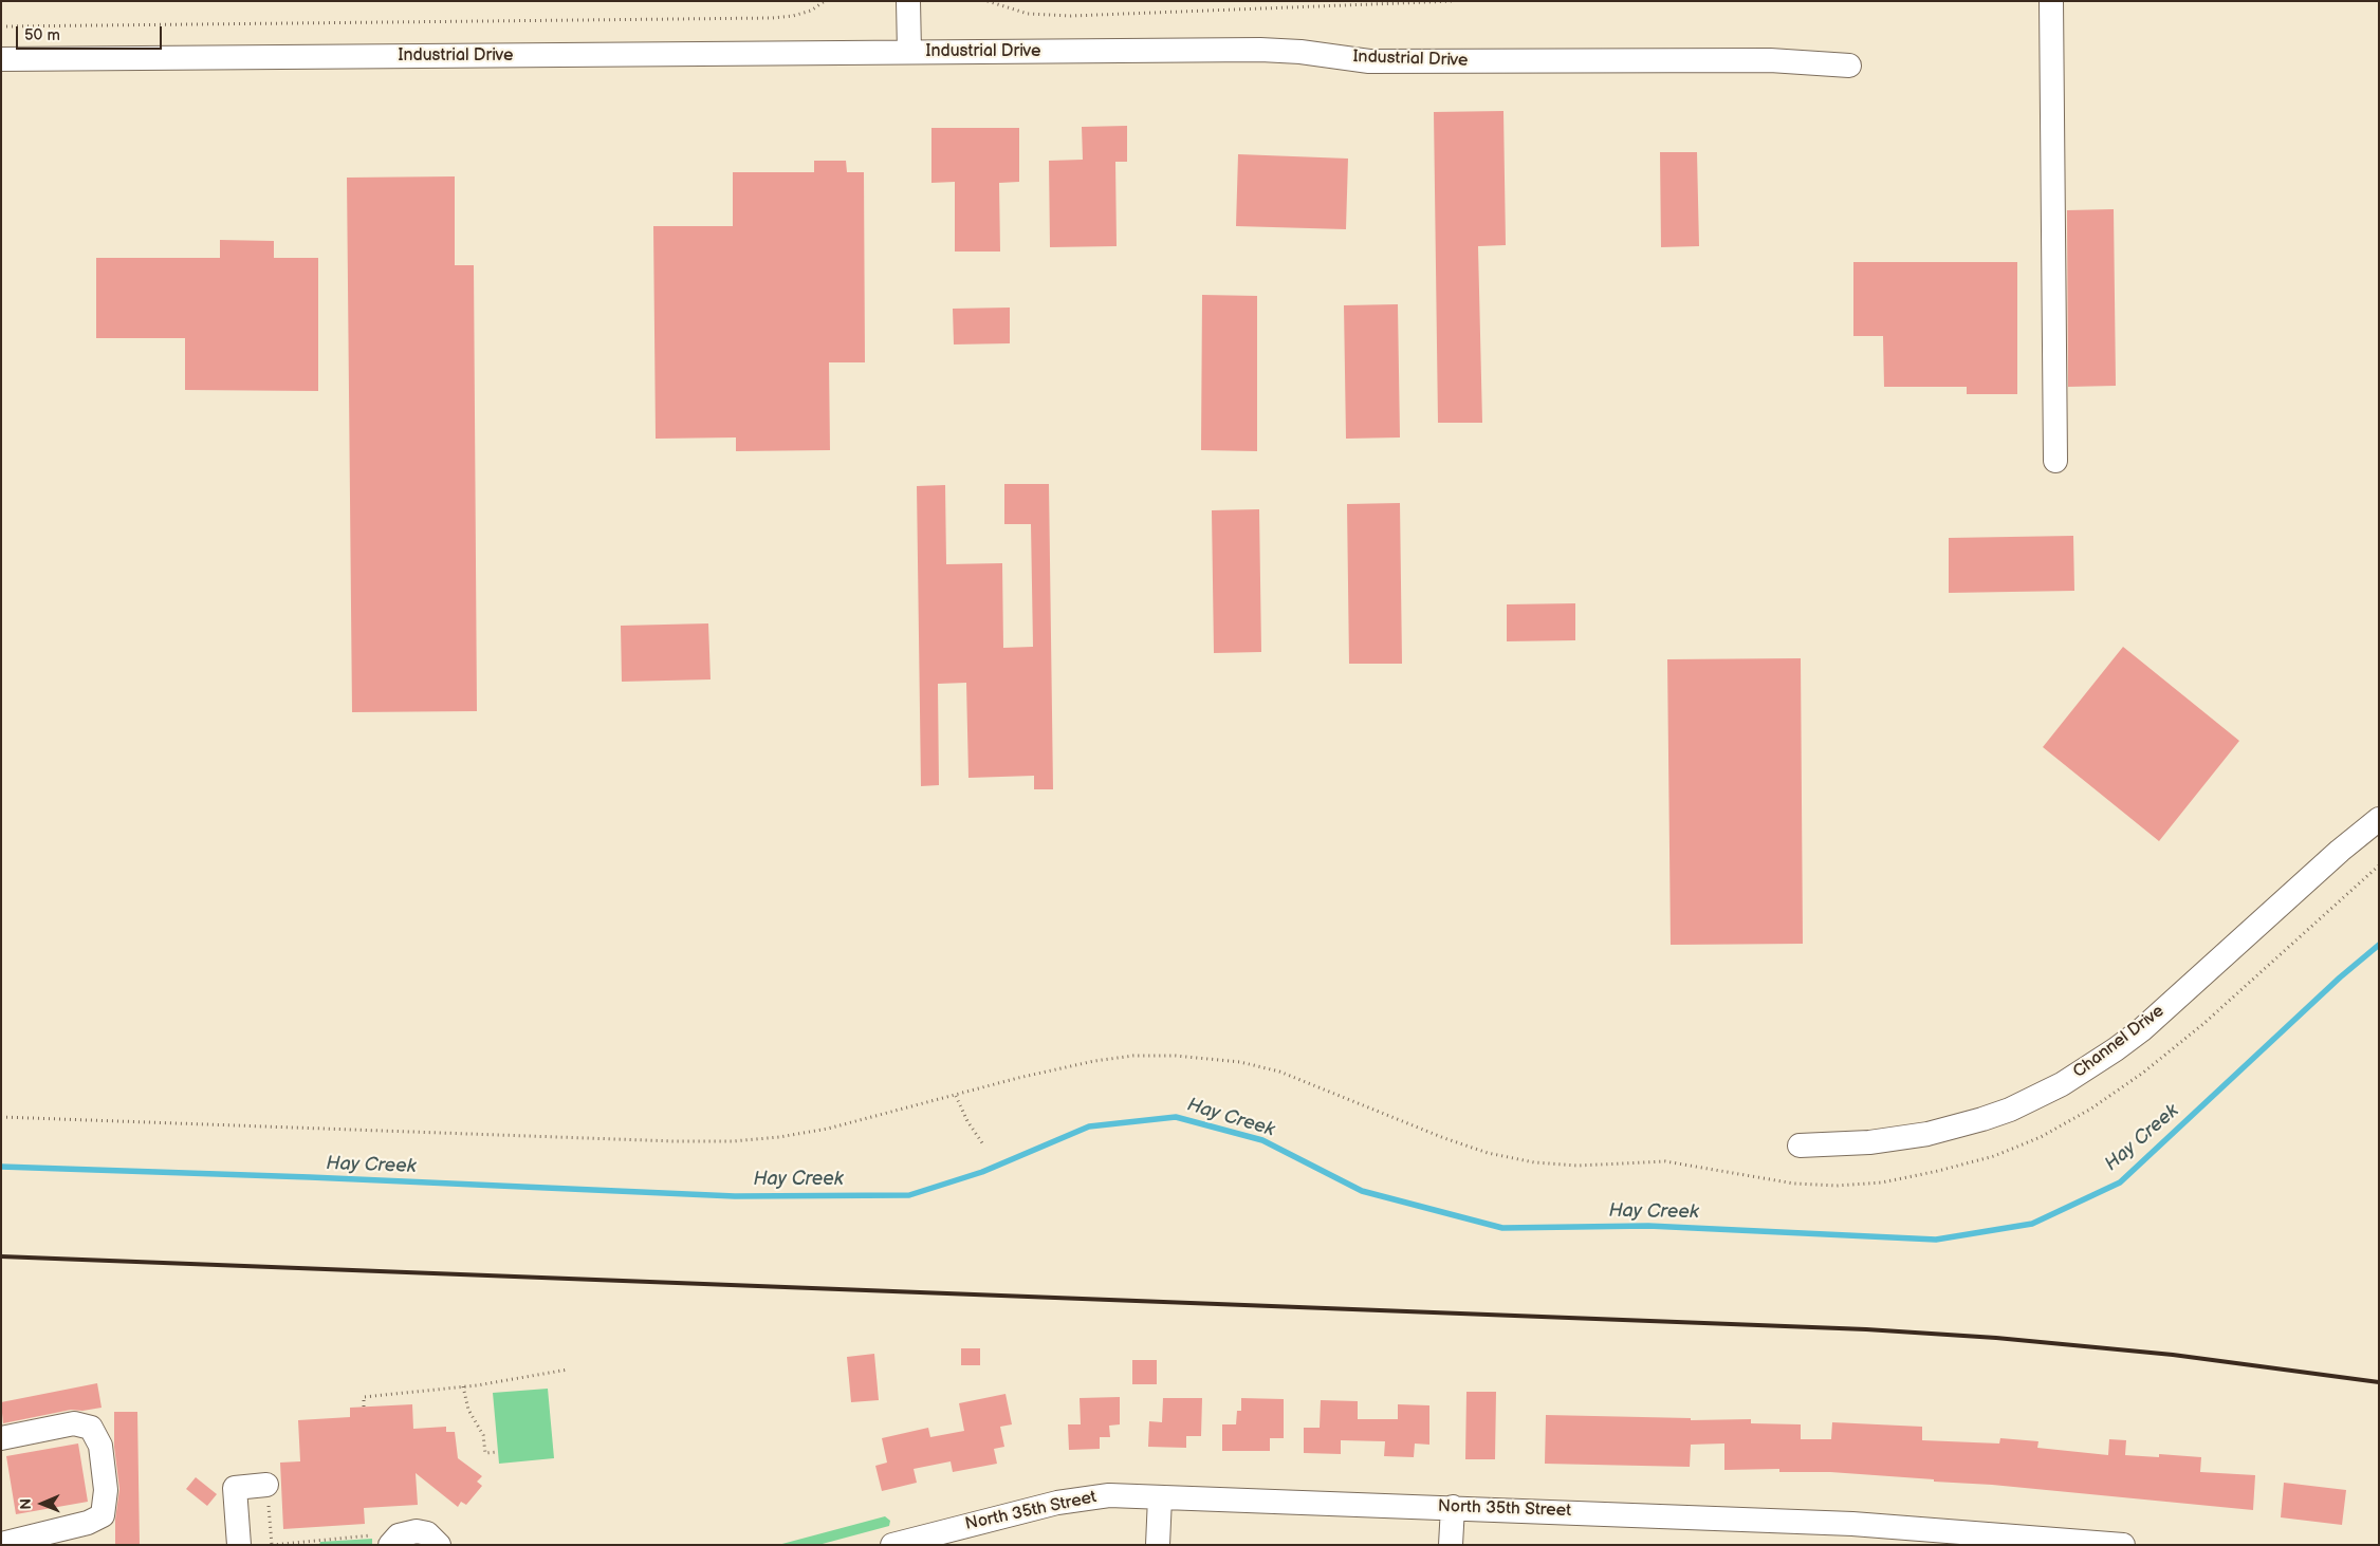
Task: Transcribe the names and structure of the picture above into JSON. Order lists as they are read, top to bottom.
{
  "streets": {
    "street": ["Industrial Drive", "Channel Drive", "North 35th Street"]
  },
  "water": ["Hay Creek"],
  "scale_bar": "50 m",
  "north": "left"
}
